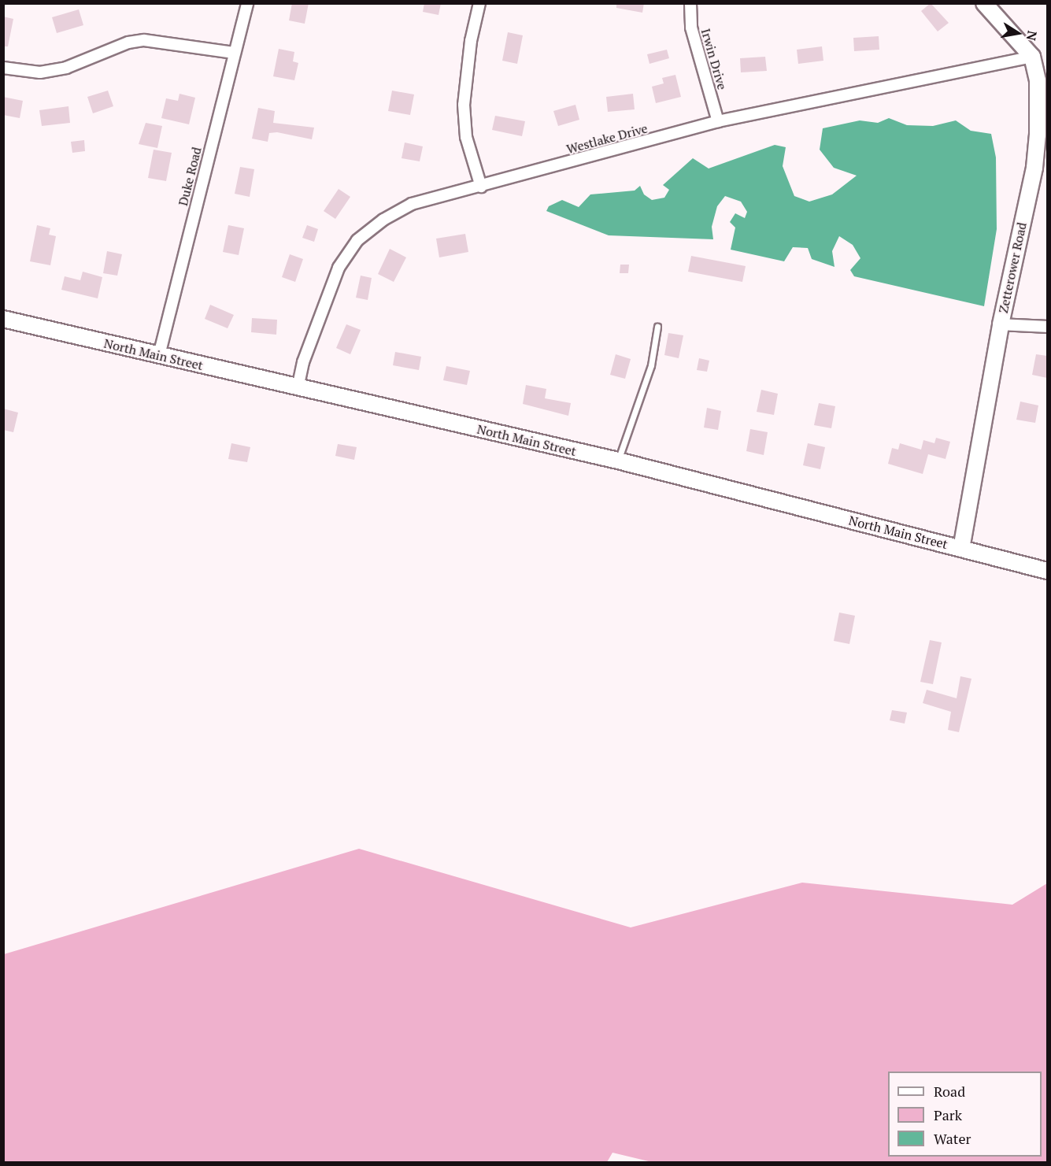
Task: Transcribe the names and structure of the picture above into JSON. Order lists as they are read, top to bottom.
{
  "streets": {
    "street": [
      "Irwin Drive",
      "Westlake Drive",
      "Duke Road",
      "Zetterower Road",
      "North Main Street"
    ]
  },
  "crossings": [
    ["Irwin Drive", "Westlake Drive"],
    ["Westlake Drive", "Zetterower Road"],
    ["Westlake Drive", "North Main Street"],
    ["Duke Road", "North Main Street"],
    ["Zetterower Road", "North Main Street"]
  ],
  "legend": ["Road", "Park", "Water"],
  "north": "right"
}
